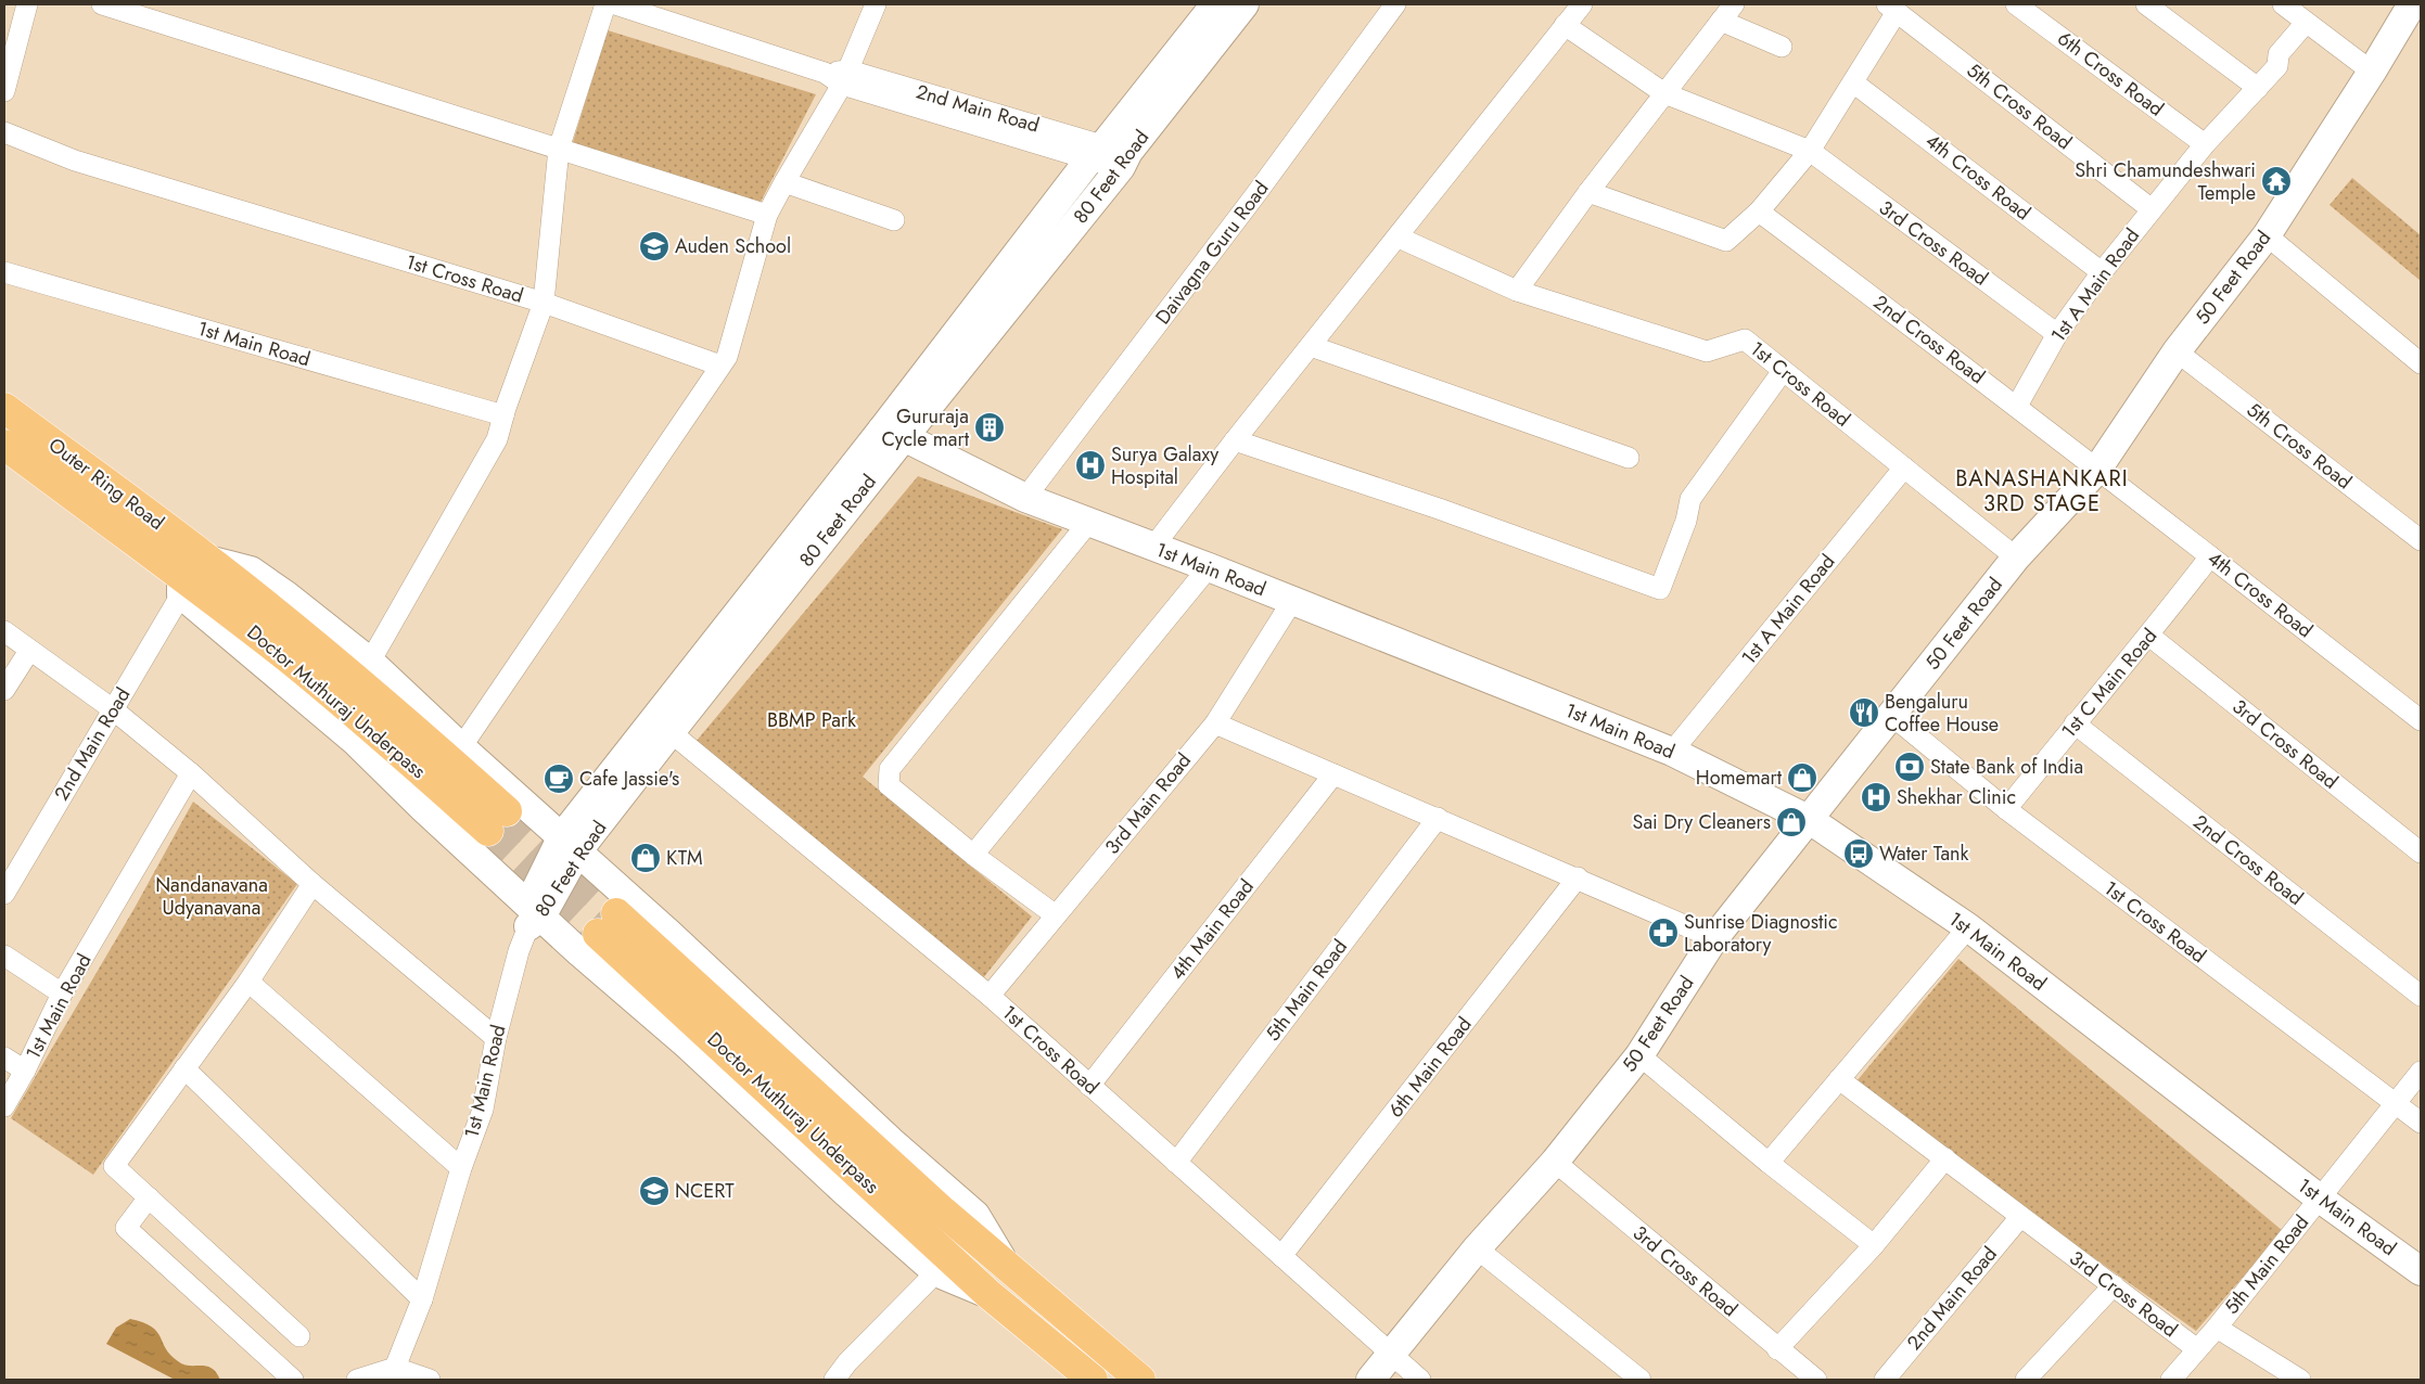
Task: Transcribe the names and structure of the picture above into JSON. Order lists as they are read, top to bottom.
{
  "streets": {
    "highway": ["Outer Ring Road", "Doctor Muthuraj Underpass"],
    "street": [
      "6th Cross Road",
      "5th Cross Road",
      "2nd Main Road",
      "80 Feet Road",
      "4th Cross Road",
      "3rd Cross Road",
      "Daivagna Guru Road",
      "50 Feet Road",
      "1st Cross Road",
      "1st A Main Road",
      "2nd Cross Road",
      "1st Main Road",
      "1st C Main Road",
      "3rd Main Road",
      "4th Main Road",
      "5th Main Road",
      "6th Main Road"
    ]
  },
  "crossings": [
    ["6th Cross Road", "1st A Main Road"],
    ["5th Cross Road", "50 Feet Road"],
    ["5th Cross Road", "1st A Main Road"],
    ["2nd Main Road", "80 Feet Road"],
    ["2nd Main Road", "3rd Cross Road"],
    ["2nd Main Road", "Outer Ring Road"],
    ["2nd Main Road", "Doctor Muthuraj Underpass"],
    ["80 Feet Road", "1st Cross Road"],
    ["80 Feet Road", "1st Main Road"],
    ["4th Cross Road", "50 Feet Road"],
    ["4th Cross Road", "1st A Main Road"],
    ["4th Cross Road", "2nd Cross Road"],
    ["4th Cross Road", "1st C Main Road"],
    ["3rd Cross Road", "50 Feet Road"],
    ["3rd Cross Road", "1st A Main Road"],
    ["3rd Cross Road", "1st C Main Road"],
    ["3rd Cross Road", "5th Main Road"],
    ["Daivagna Guru Road", "1st Main Road"],
    ["50 Feet Road", "1st Cross Road"],
    ["50 Feet Road", "2nd Cross Road"],
    ["50 Feet Road", "1st Main Road"],
    ["1st Cross Road", "1st A Main Road"],
    ["1st Cross Road", "1st Main Road"],
    ["1st Cross Road", "1st C Main Road"],
    ["1st Cross Road", "3rd Main Road"],
    ["1st Cross Road", "4th Main Road"],
    ["1st Cross Road", "5th Main Road"],
    ["1st Cross Road", "6th Main Road"],
    ["1st A Main Road", "2nd Cross Road"],
    ["1st A Main Road", "1st Main Road"],
    ["2nd Cross Road", "1st C Main Road"],
    ["1st Main Road", "3rd Main Road"],
    ["1st Main Road", "5th Main Road"],
    ["Outer Ring Road", "Doctor Muthuraj Underpass"]
  ],
  "districts": ["BANASHANKARI 3RD STAGE"],
  "parks": ["BBMP Park", "Nandanavana Udyanavana"],
  "places": {
    "temple": ["Shri Chamundeshwari Temple"],
    "school or university": ["Auden School", "NCERT"],
    "building": ["Gururaja Cycle mart"],
    "hospital": ["Surya Galaxy Hospital", "Shekhar Clinic"],
    "restaurant": ["Bengaluru Coffee House"],
    "bank": ["State Bank of India"],
    "shop": ["Homemart", "Sai Dry Cleaners", "KTM"],
    "cafe": ["Cafe Jassie's"],
    "bus stop": ["Water Tank"],
    "pharmacy": ["Sunrise Diagnostic Laboratory"]
  }
}
